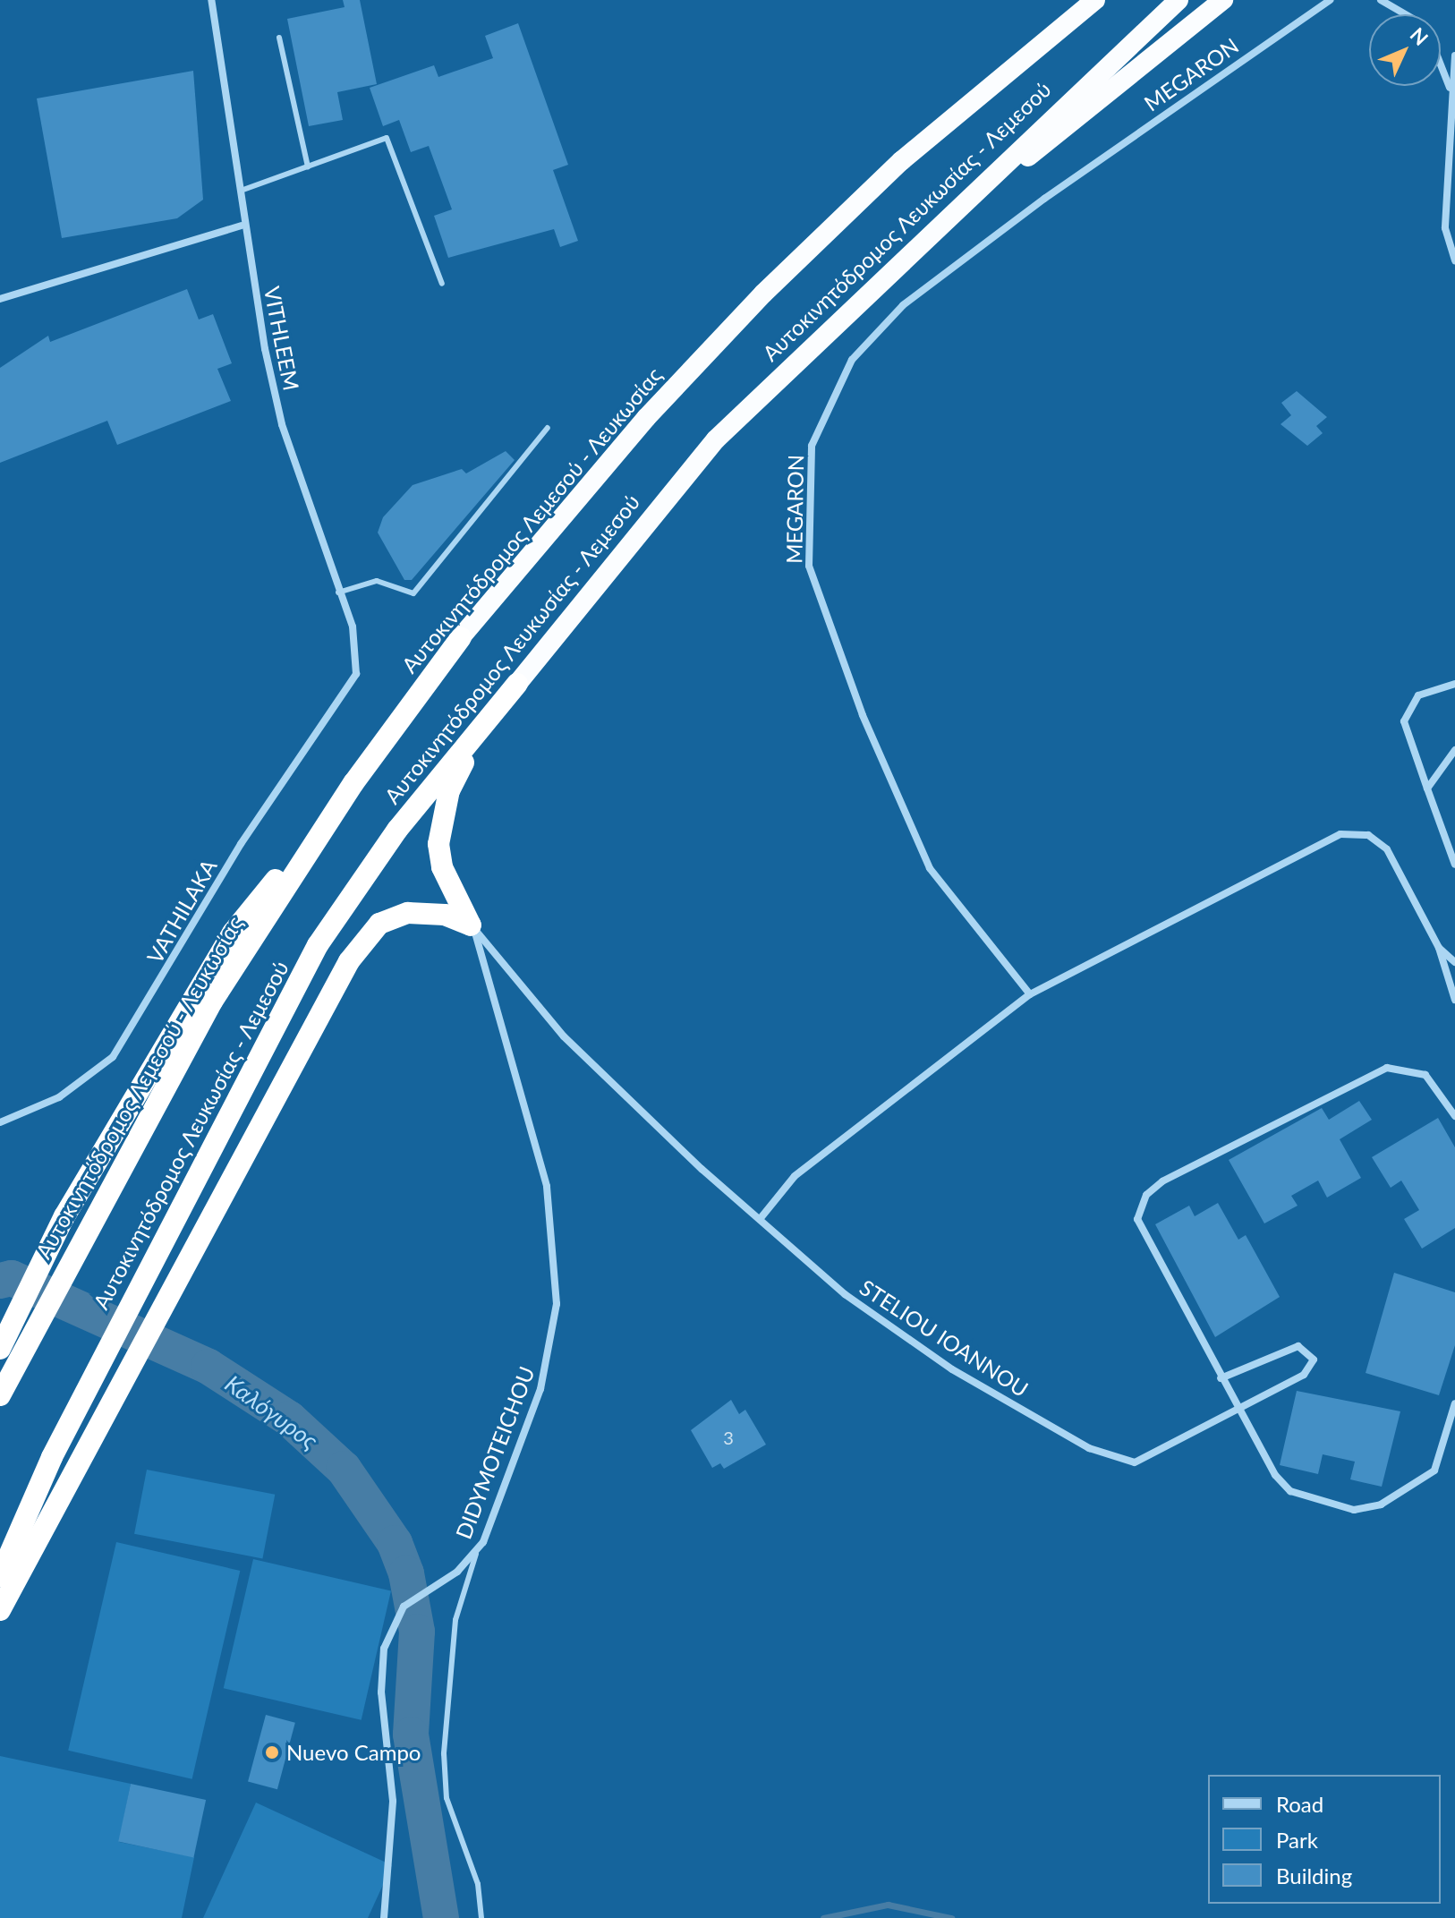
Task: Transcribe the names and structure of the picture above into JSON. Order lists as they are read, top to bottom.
{
  "streets": {
    "highway": ["Αυτοκινητόδρομος Λευκωσίας - Λεμεσού", "Αυτοκινητόδρομος Λεμεσού - Λευκωσίας"],
    "street": [
      "MEGARON",
      "VITHLEEM",
      "VATHILAKA",
      "STELIOU IOANNOU",
      "DIDYMOTEICHOU"
    ]
  },
  "crossings": [
    ["VITHLEEM", "VATHILAKA"],
    ["STELIOU IOANNOU", "DIDYMOTEICHOU"]
  ],
  "water": ["Καλόγυρος"],
  "places": ["Nuevo Campo"],
  "house_numbers": ["3"],
  "legend": ["Road", "Park", "Building"],
  "north": "top right"
}
